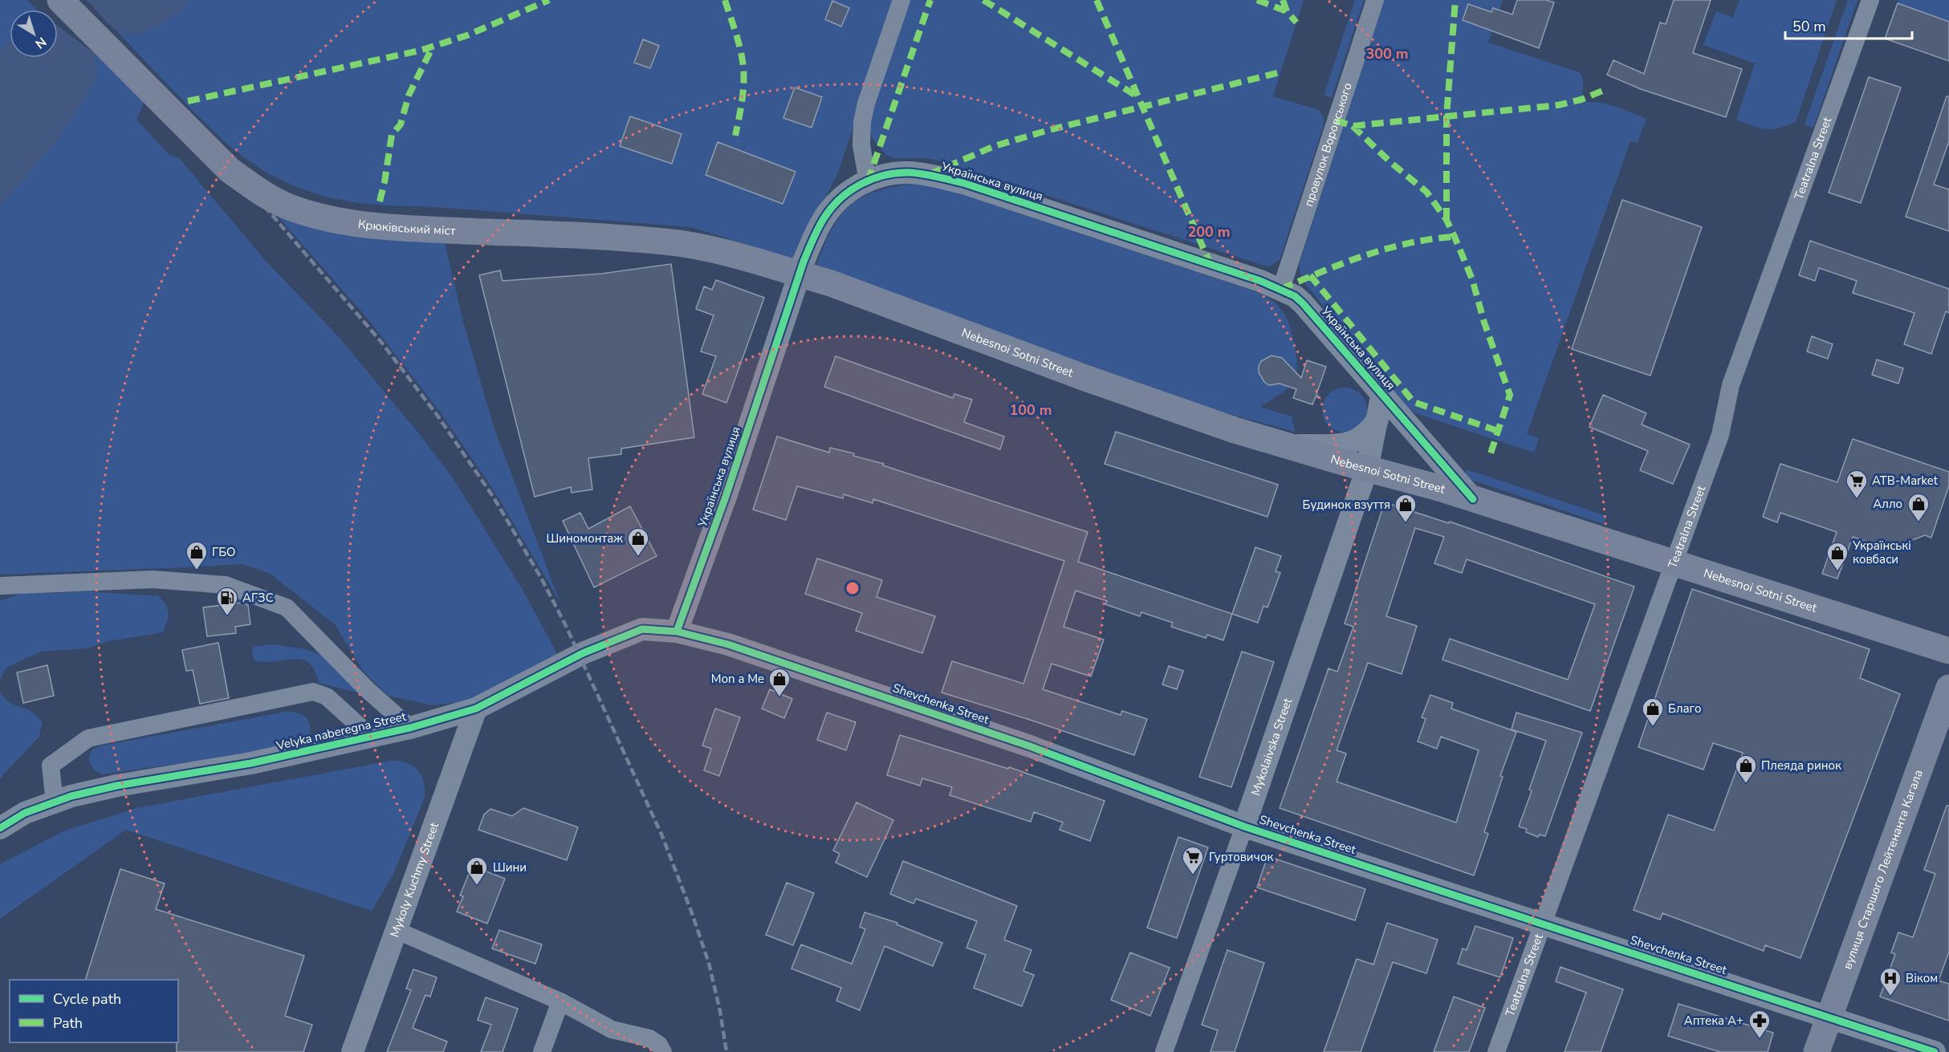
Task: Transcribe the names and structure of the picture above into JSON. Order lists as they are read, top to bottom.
{
  "streets": {
    "highway": ["Крюківський міст", "Nebesnoi Sotni Street", "вулиця Старшого Лейтенанта Кагала"],
    "street": [
      "провулок Воровського",
      "Teatralna Street",
      "Українська вулиця",
      "Shevchenka Street",
      "Velyka naberegna Street",
      "Mykolaivska Street",
      "Mykoly Kuchmy Street"
    ]
  },
  "crossings": [
    ["провулок Воровського", "Українська вулиця"],
    ["Teatralna Street", "Nebesnoi Sotni Street"],
    ["Teatralna Street", "Shevchenka Street"],
    ["Українська вулиця", "Nebesnoi Sotni Street"],
    ["Українська вулиця", "Shevchenka Street"],
    ["Українська вулиця", "Velyka naberegna Street"],
    ["Українська вулиця", "Mykolaivska Street"],
    ["Крюківський міст", "Nebesnoi Sotni Street"],
    ["Nebesnoi Sotni Street", "Mykolaivska Street"],
    ["Shevchenka Street", "Velyka naberegna Street"],
    ["Shevchenka Street", "Mykolaivska Street"],
    ["Shevchenka Street", "вулиця Старшого Лейтенанта Кагала"],
    ["Velyka naberegna Street", "Mykoly Kuchmy Street"]
  ],
  "places": {
    "supermarket": ["ATB-Market", "Гуртовичок"],
    "shop": [
      "Алло",
      "Будинок взуття",
      "Шиномонтаж",
      "ГБО",
      "Українські ковбаси",
      "Mon a Me",
      "Благо",
      "Плеяда ринок",
      "Шини"
    ],
    "fuel station": ["АГЗС"],
    "hospital": ["Віком"],
    "pharmacy": ["Аптека А+"]
  },
  "legend": ["Cycle path", "Path"],
  "scale_bar": "50 m",
  "north": "bottom right",
  "rings": ["300 m", "200 m", "100 m"]
}
